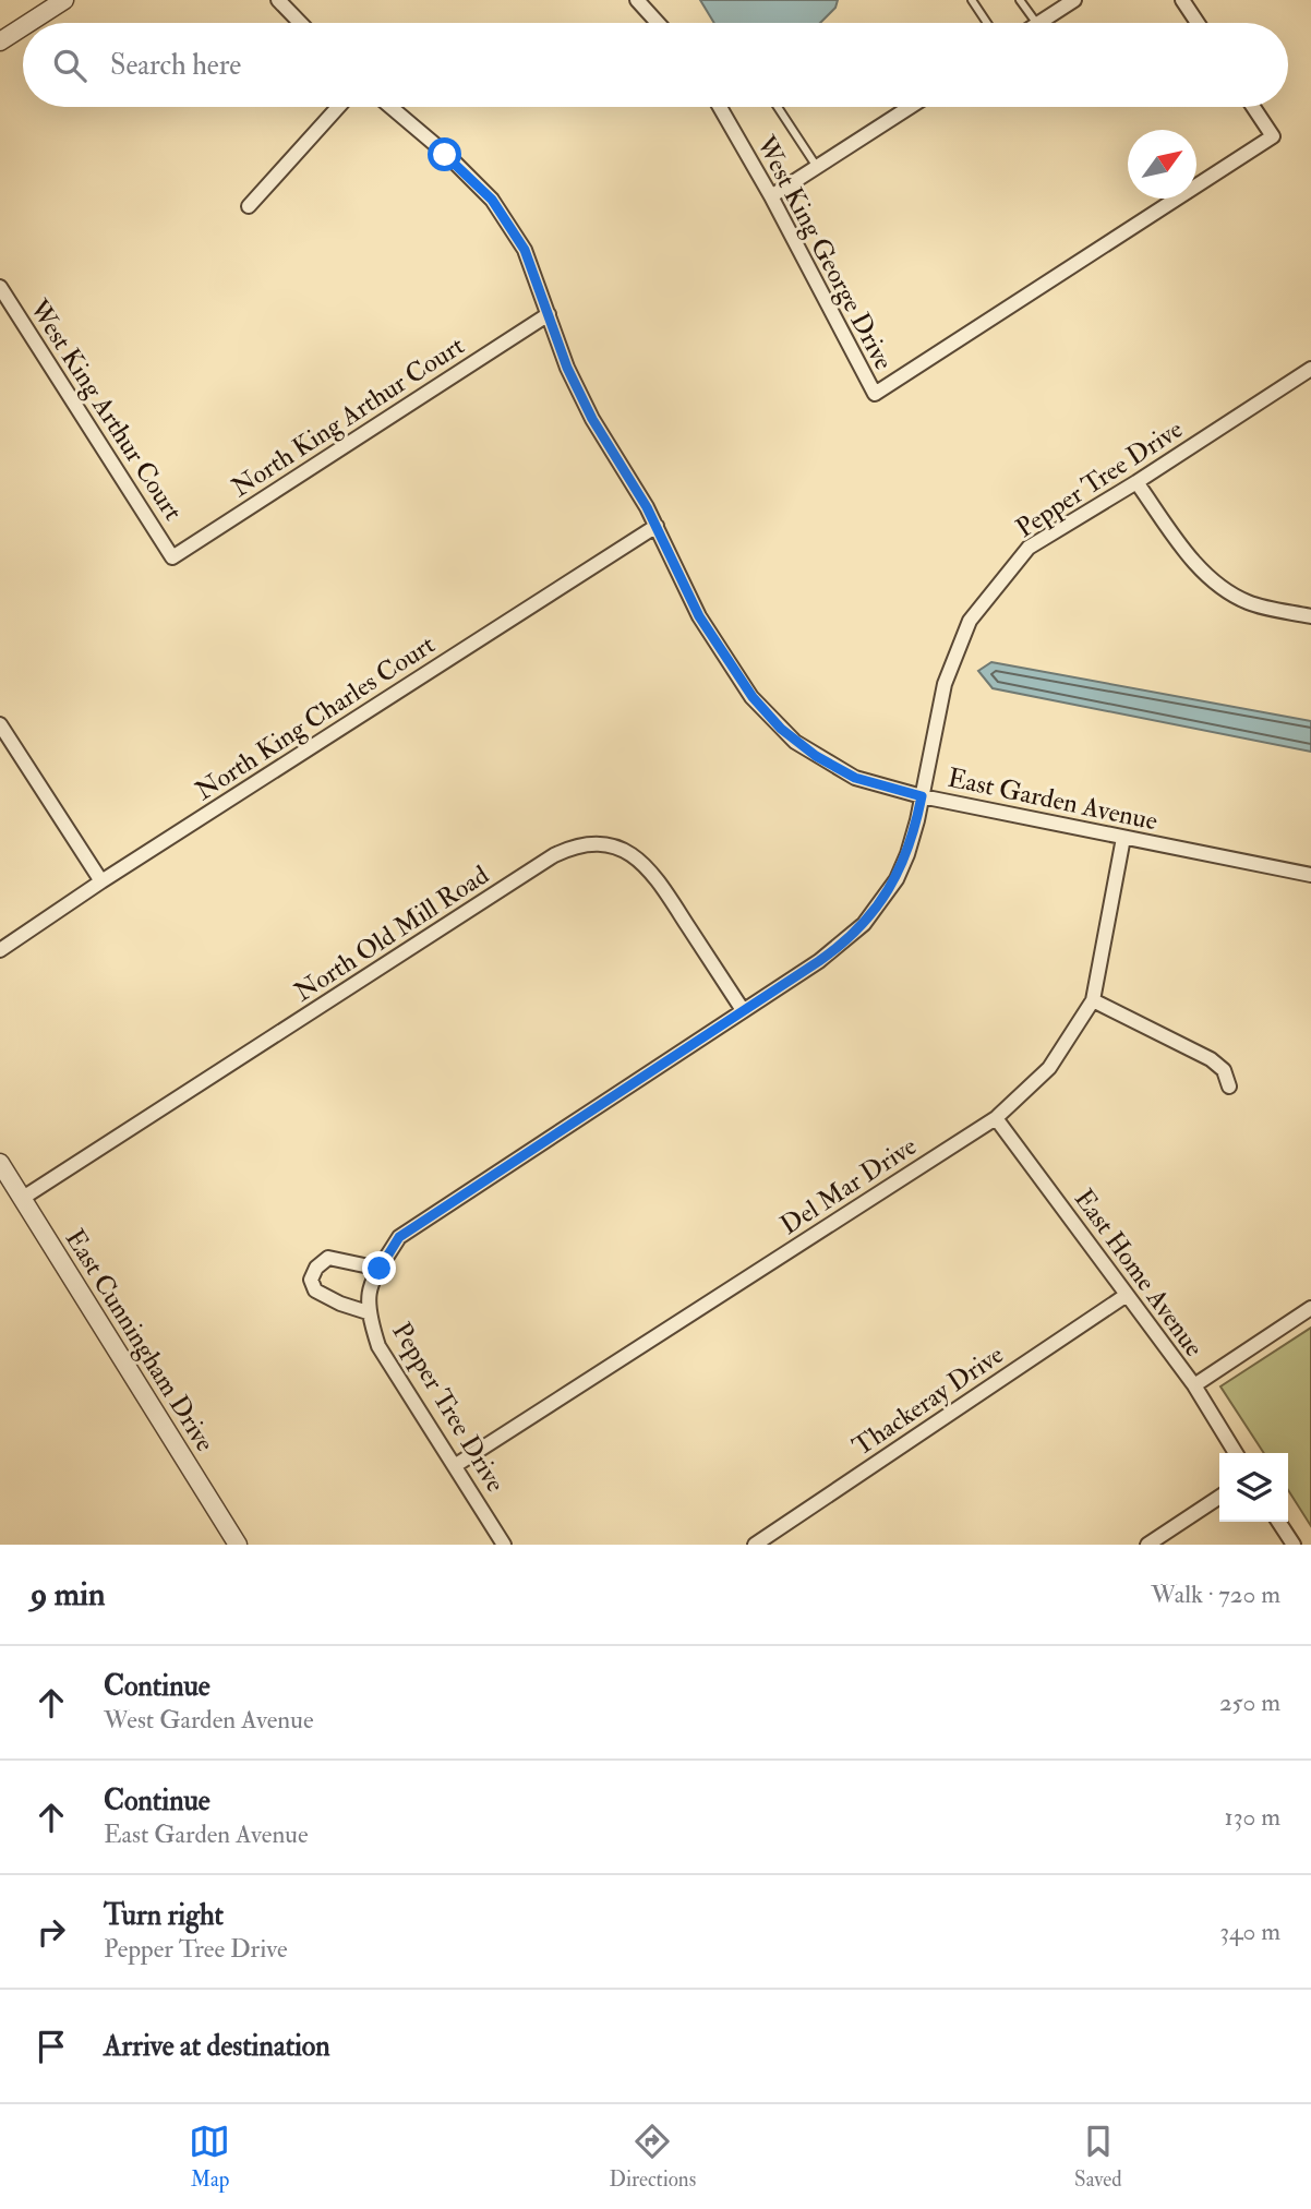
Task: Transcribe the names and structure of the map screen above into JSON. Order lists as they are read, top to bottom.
{
  "streets": {
    "street": [
      "West King George Drive",
      "West King Arthur Court",
      "North King Arthur Court",
      "Pepper Tree Drive",
      "North King Charles Court",
      "East Garden Avenue",
      "North Old Mill Road",
      "Del Mar Drive",
      "East Home Avenue",
      "East Cunningham Drive",
      "Thackeray Drive"
    ]
  },
  "crossings": [
    ["West King Arthur Court", "North King Arthur Court"],
    ["North King Arthur Court", "East Garden Avenue"],
    ["Pepper Tree Drive", "East Garden Avenue"],
    ["Pepper Tree Drive", "North Old Mill Road"],
    ["Pepper Tree Drive", "Del Mar Drive"],
    ["North King Charles Court", "East Garden Avenue"],
    ["East Garden Avenue", "Del Mar Drive"],
    ["North Old Mill Road", "East Cunningham Drive"],
    ["Del Mar Drive", "East Home Avenue"],
    ["East Home Avenue", "Thackeray Drive"]
  ],
  "north": "top right",
  "page": {
    "search": "Search here",
    "heading": ["9 min", "Walk · 720 m"],
    "list": [
      ["Continue", "West Garden Avenue", "250 m"],
      ["Continue", "East Garden Avenue", "130 m"],
      ["Turn right", "Pepper Tree Drive", "340 m"],
      "Arrive at destination"
    ],
    "nav": ["Map", "Directions", "Saved"]
  }
}
